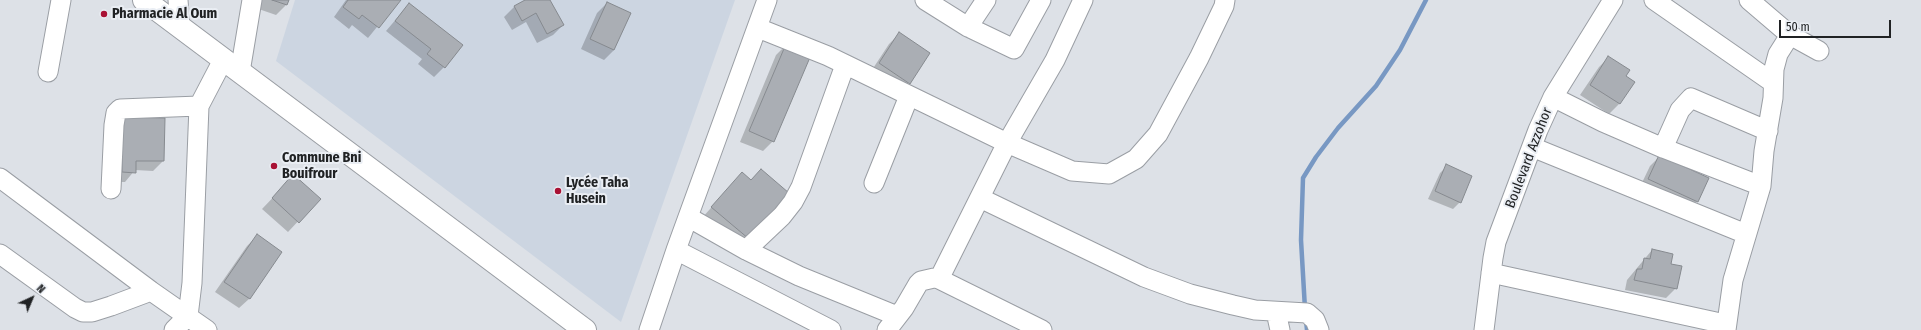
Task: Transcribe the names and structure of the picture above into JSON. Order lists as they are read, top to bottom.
{
  "streets": {
    "street": ["Boulevard Azzohor"]
  },
  "places": ["Pharmacie Al Oum", "Commune Bni Bouifrour", "Lycée Taha Husein"],
  "scale_bar": "50 m",
  "north": "top right"
}
